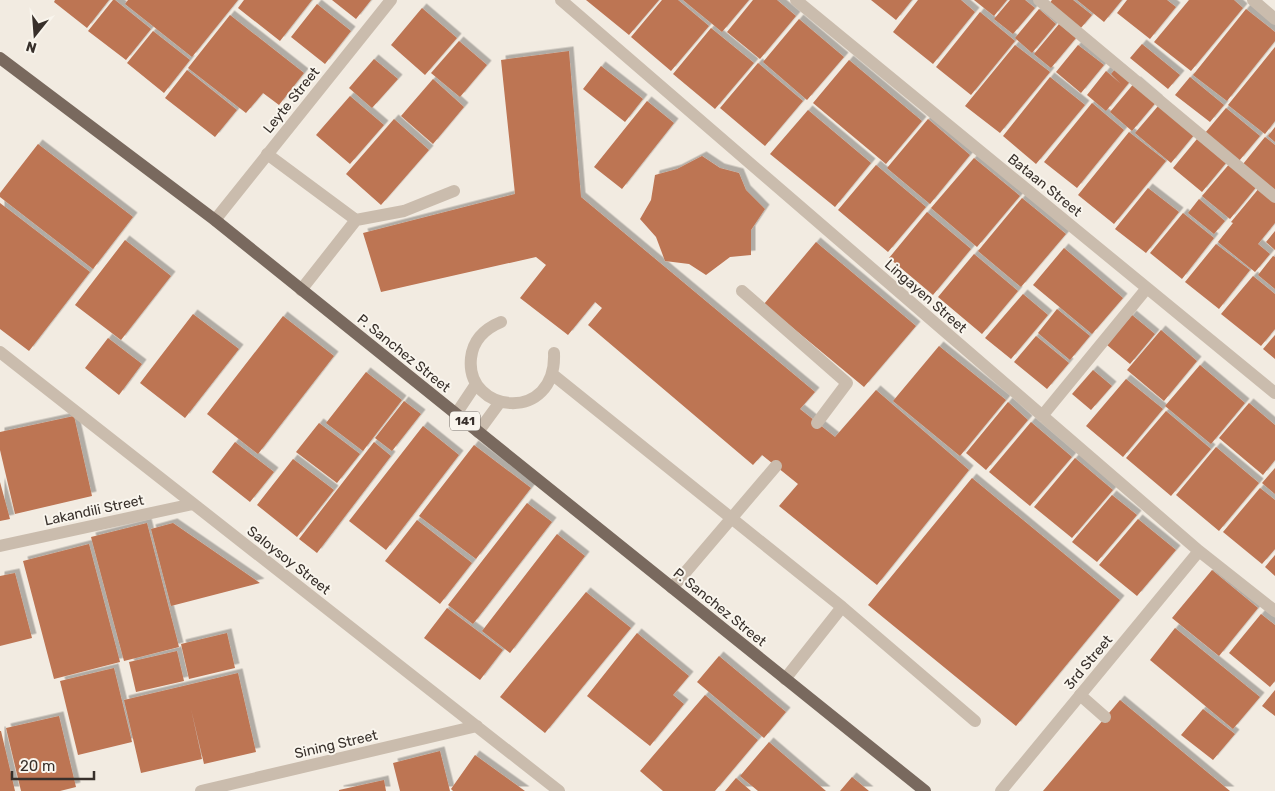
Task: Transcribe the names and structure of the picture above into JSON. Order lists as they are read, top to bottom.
{
  "streets": {
    "main road": ["P. Sanchez Street", "141"],
    "street": [
      "Leyte Street",
      "Bataan Street",
      "Lingayen Street",
      "Lakandili Street",
      "Saloysoy Street",
      "3rd Street",
      "Sining Street"
    ]
  },
  "crossings": [
    ["Leyte Street", "P. Sanchez Street"],
    ["Lingayen Street", "3rd Street"],
    ["Lakandili Street", "Saloysoy Street"],
    ["Saloysoy Street", "Sining Street"]
  ],
  "scale_bar": "20 m",
  "north": "bottom"
}
